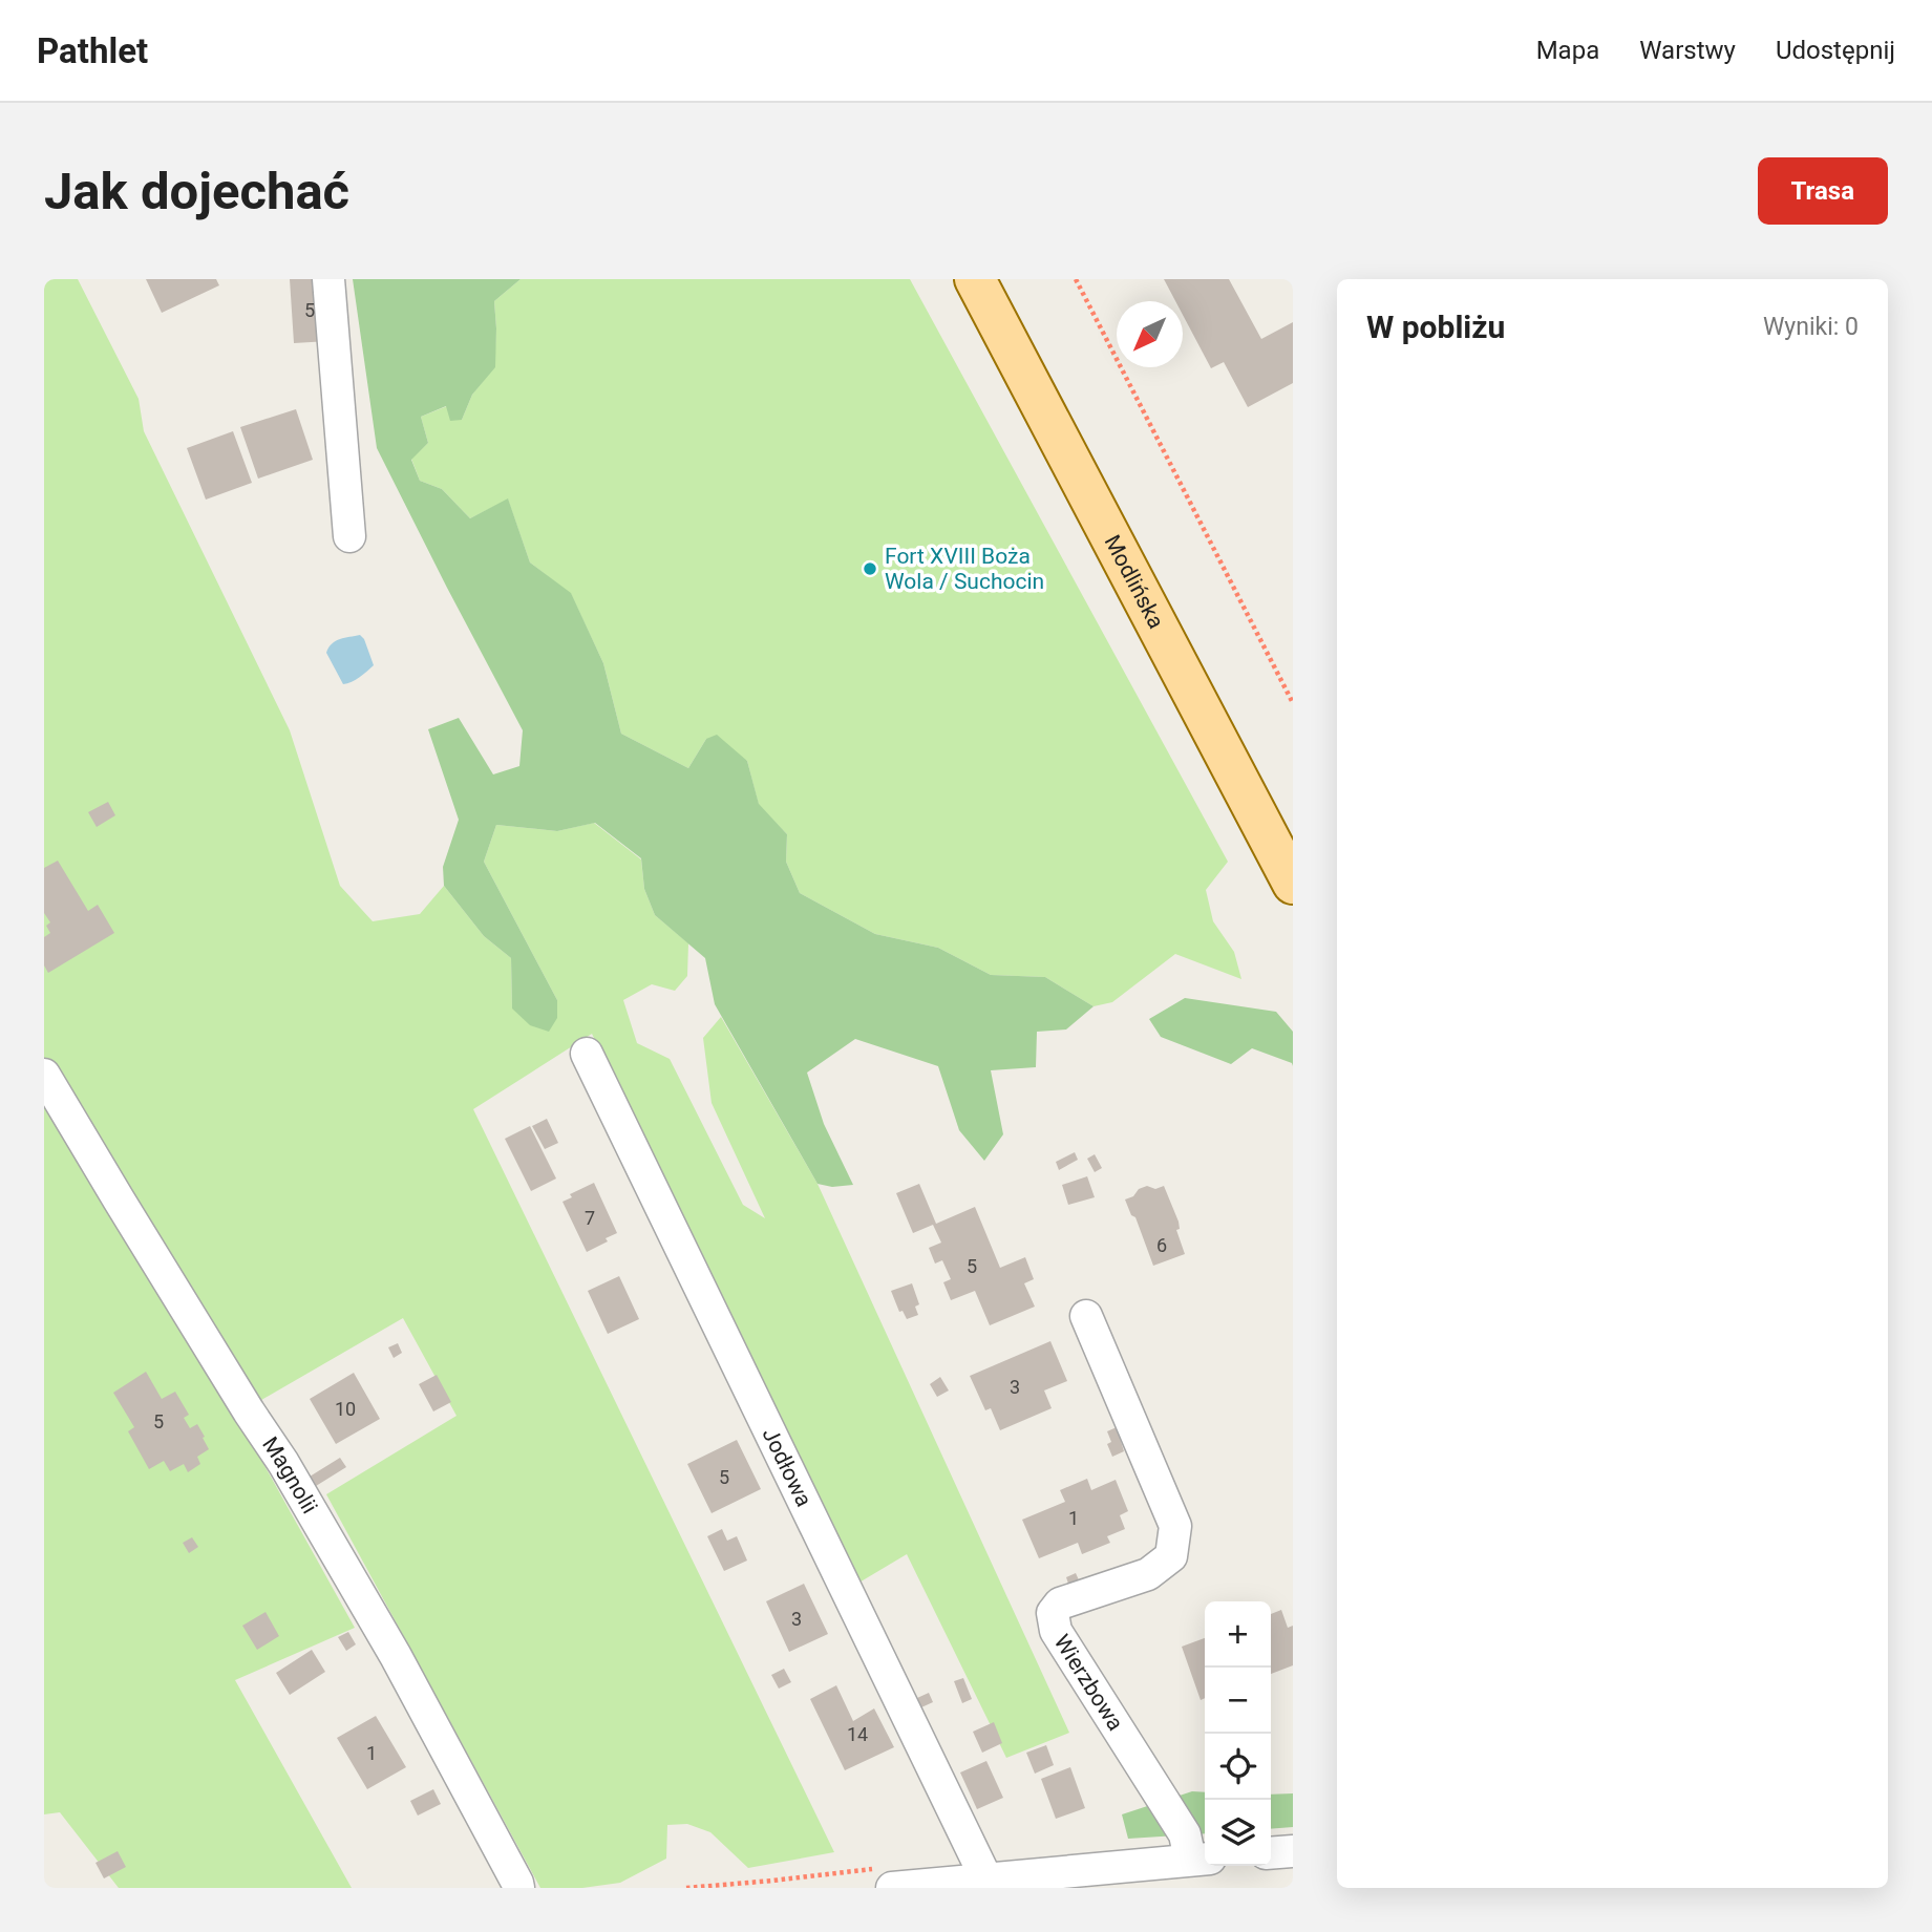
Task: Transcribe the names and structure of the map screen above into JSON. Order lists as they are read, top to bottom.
{
  "streets": {
    "main road": ["Modlińska"],
    "street": ["Jodłowa", "Magnolii", "Wierzbowa"]
  },
  "places": ["Fort XVIII Boża Wola / Suchocin"],
  "house_numbers": [
    "5",
    "7",
    "6",
    "5",
    "3",
    "10",
    "5",
    "5",
    "1",
    "3",
    "14",
    "1"
  ],
  "north": "bottom left",
  "page": {
    "header": "Pathlet",
    "nav": ["Mapa", "Warstwy", "Udostępnij"],
    "buttons": "Trasa",
    "title": "Jak dojechać",
    "heading": ["W pobliżu", "Wyniki: 0"],
    "map_buttons": ["+", "−"]
  }
}
